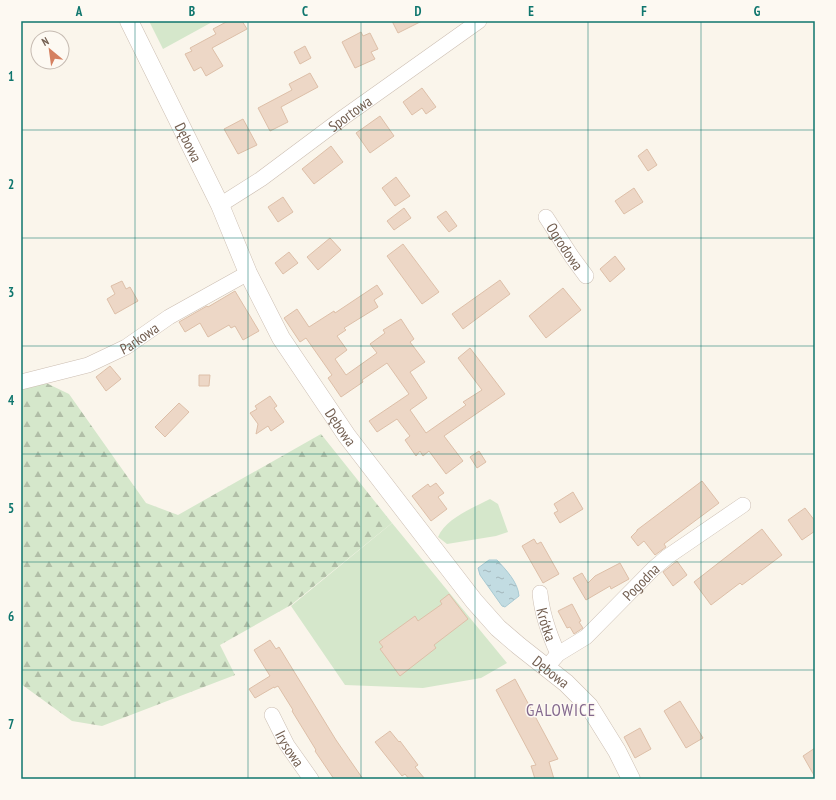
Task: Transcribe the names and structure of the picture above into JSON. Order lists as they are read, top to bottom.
{
  "streets": {
    "street": [
      "Sportowa",
      "Dębowa",
      "Ogrodowa",
      "Parkowa",
      "Pogodna",
      "Krótka",
      "Irysowa"
    ]
  },
  "crossings": [
    ["Sportowa", "Dębowa"],
    ["Dębowa", "Parkowa"],
    ["Dębowa", "Pogodna"],
    ["Pogodna", "Krótka"]
  ],
  "districts": ["GALOWICE"],
  "north": "top left",
  "grid": {
    "columns": [
      "A",
      "B",
      "C",
      "D",
      "E",
      "F",
      "G"
    ],
    "rows": [
      "1",
      "2",
      "3",
      "4",
      "5",
      "6",
      "7"
    ]
  }
}
